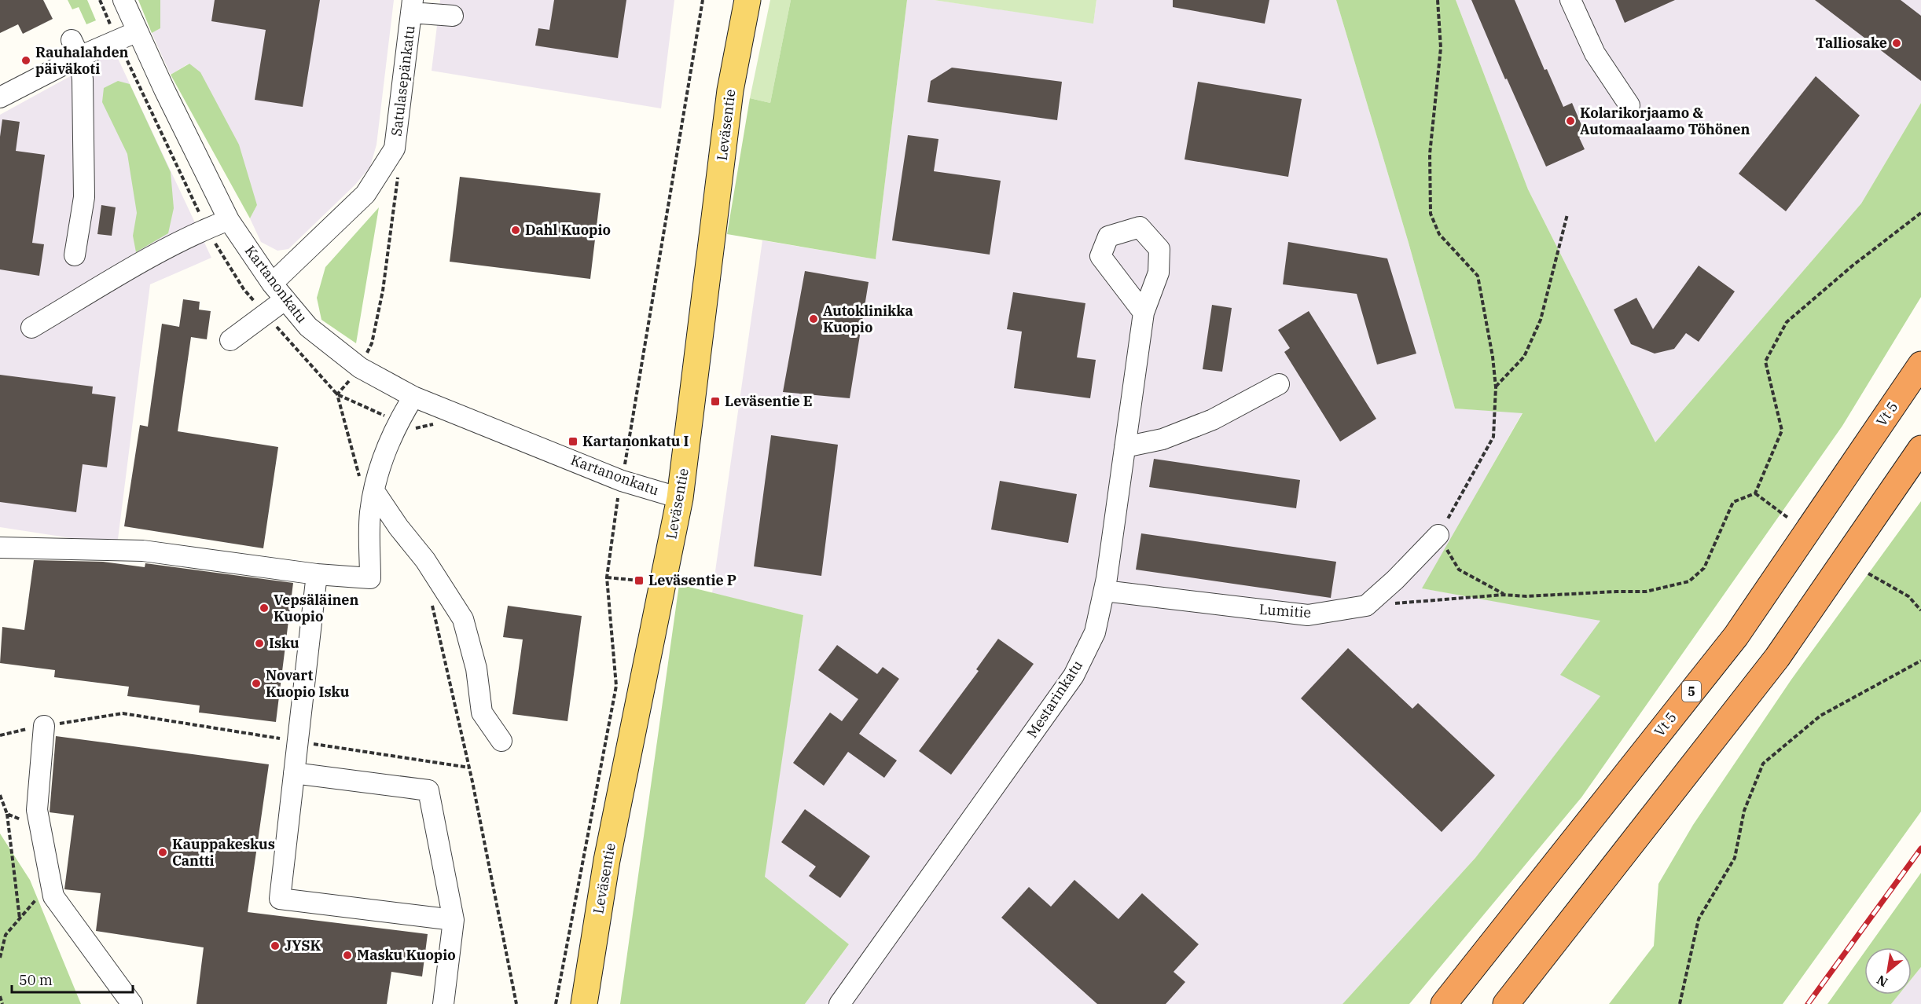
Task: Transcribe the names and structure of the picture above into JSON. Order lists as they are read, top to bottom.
{
  "streets": {
    "highway": ["Vt 5", "5"],
    "main road": ["Leväsentie"],
    "street": [
      "Satulasepänkatu",
      "Kartanonkatu",
      "Lumitie",
      "Mestarinkatu"
    ]
  },
  "crossings": [
    ["Satulasepänkatu", "Kartanonkatu"],
    ["Leväsentie", "Kartanonkatu"],
    ["Lumitie", "Mestarinkatu"]
  ],
  "places": {
    "other": [
      "Talliosake",
      "Rauhalahden päiväkoti",
      "Kolarikorjaamo & Automaalaamo Töhönen",
      "Dahl Kuopio",
      "Autoklinikka Kuopio",
      "Vepsäläinen Kuopio",
      "Isku",
      "Novart Kuopio Isku",
      "Kauppakeskus Cantti",
      "JYSK",
      "Masku Kuopio"
    ],
    "transit": ["Leväsentie E", "Kartanonkatu I", "Leväsentie P"]
  },
  "scale_bar": "50 m",
  "north": "bottom left"
}
